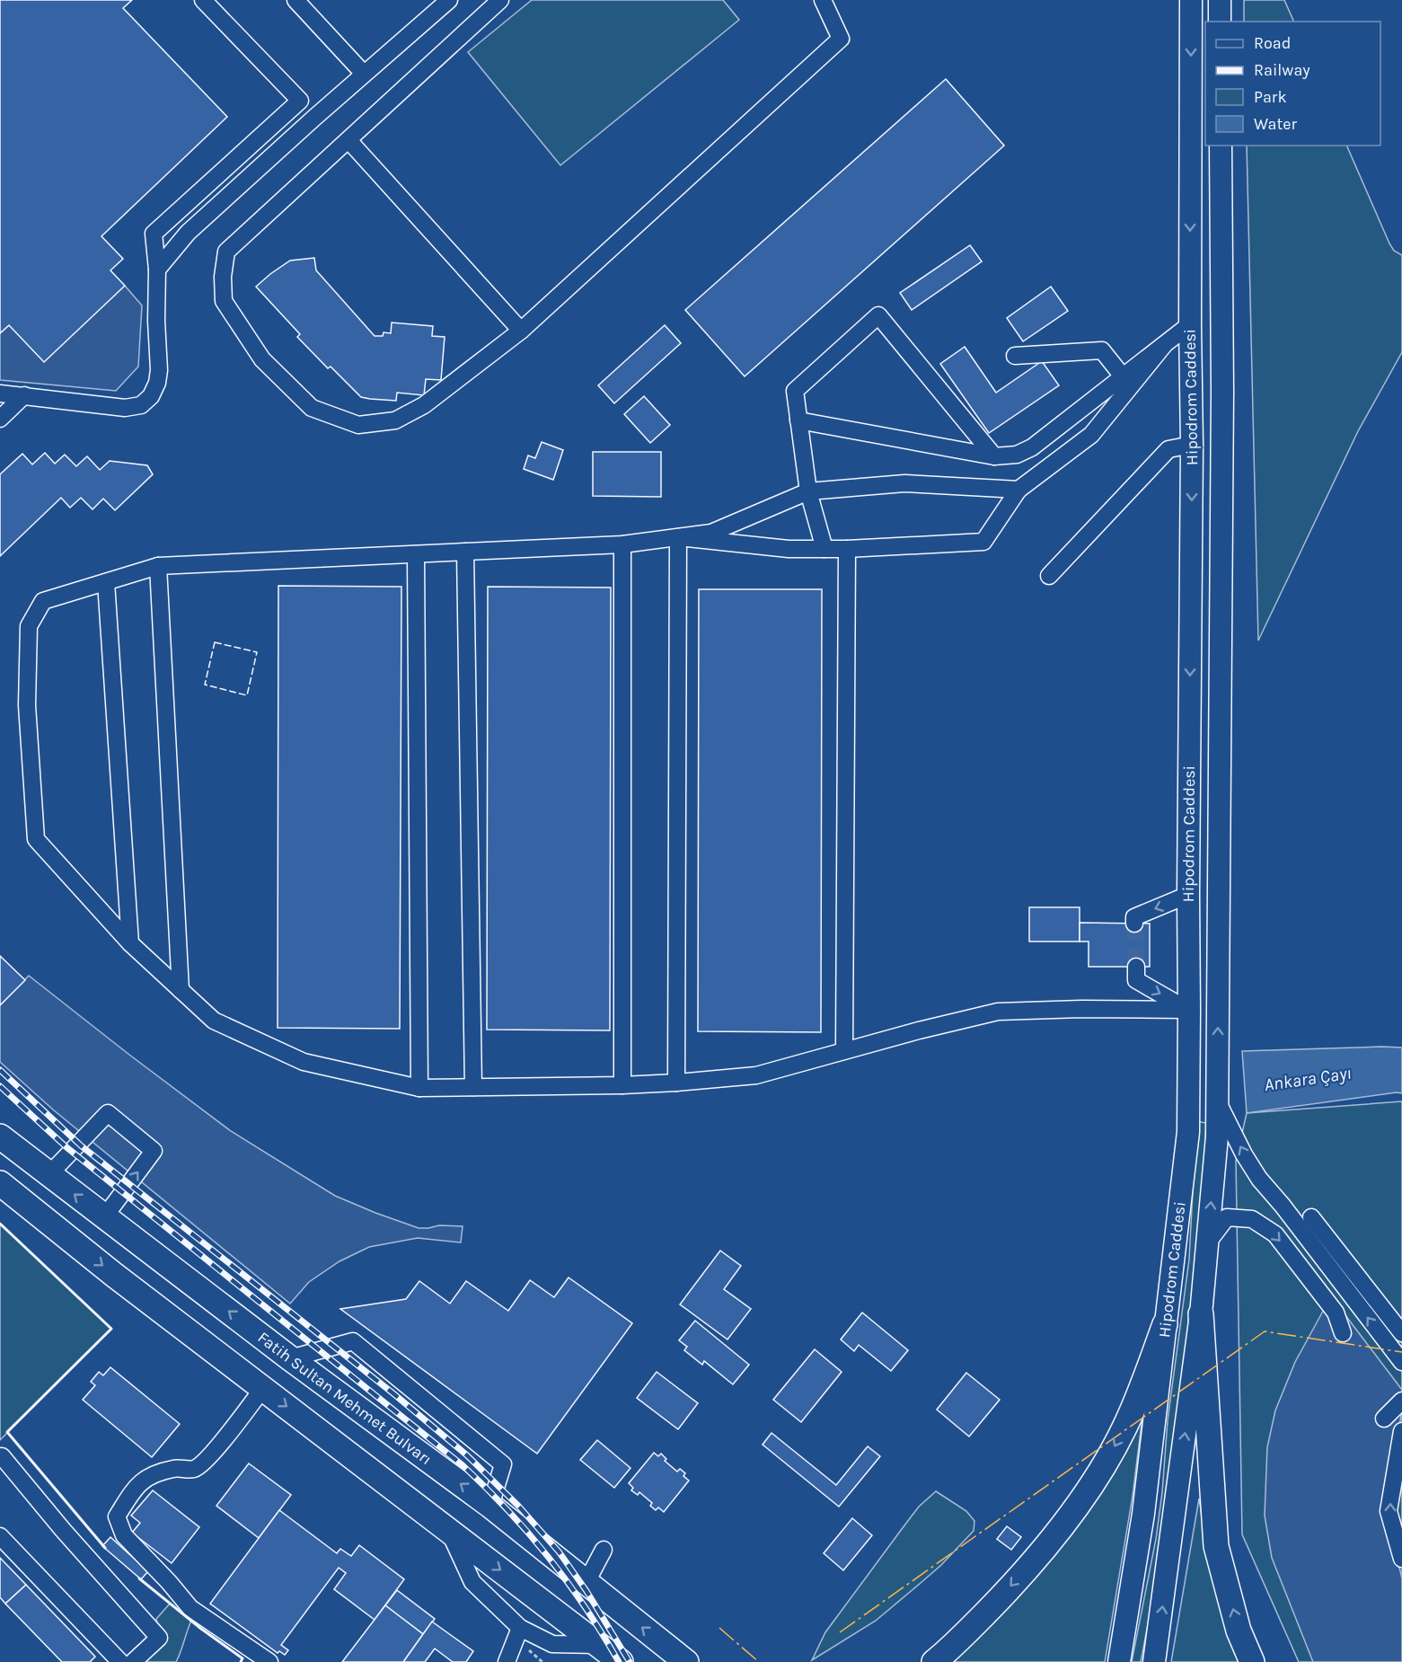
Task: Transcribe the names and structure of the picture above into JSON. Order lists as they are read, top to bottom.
{
  "streets": {
    "highway": ["Fatih Sultan Mehmet Bulvarı"],
    "main road": ["Hipodrom Caddesi"]
  },
  "water": ["Ankara Çayı"],
  "legend": [
    "Road",
    "Railway",
    "Park",
    "Water"
  ]
}
